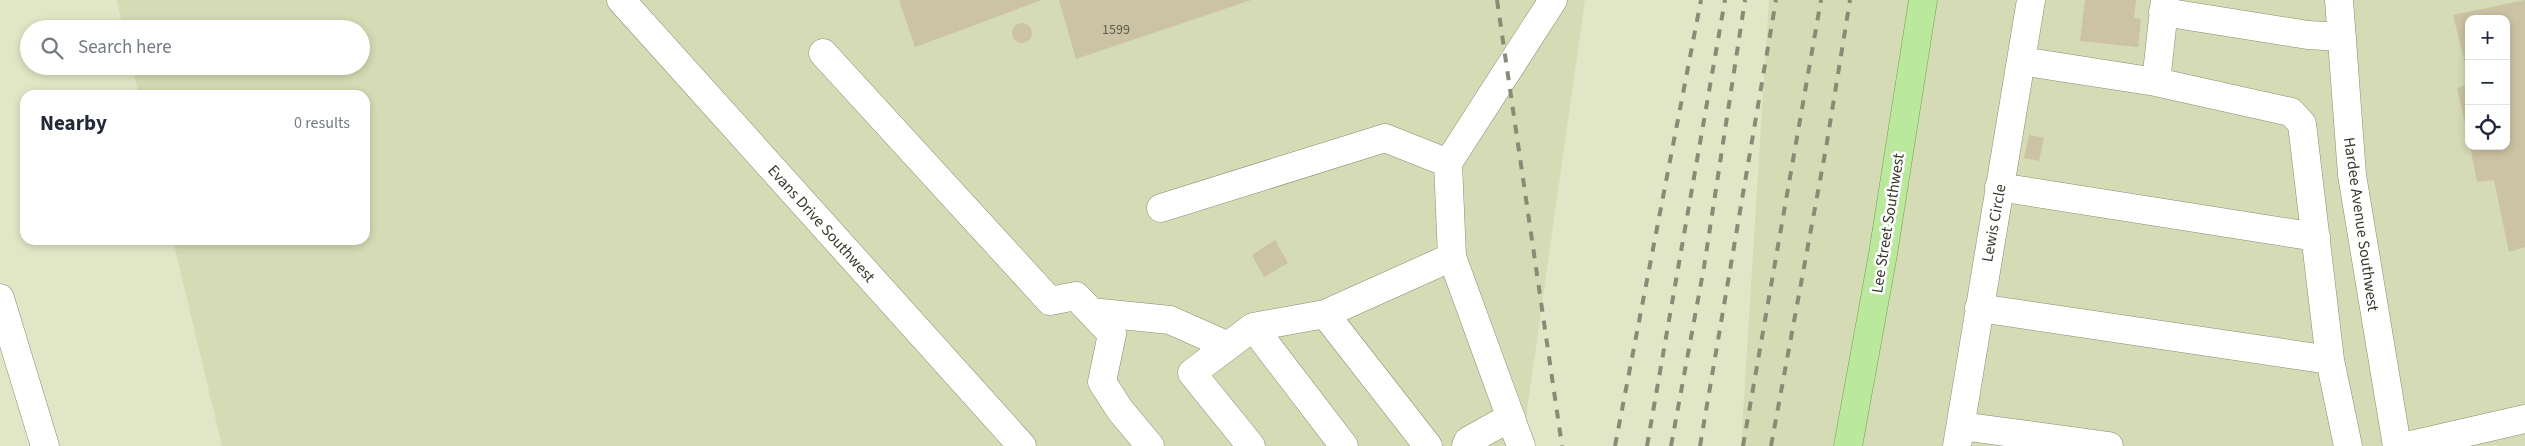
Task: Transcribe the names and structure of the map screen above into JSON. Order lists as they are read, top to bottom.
{
  "streets": {
    "main road": ["Lee Street Southwest"],
    "street": ["Evans Drive Southwest", "Lewis Circle", "Hardee Avenue Southwest"]
  },
  "house_numbers": ["1599"],
  "page": {
    "map_buttons": ["+", "−"],
    "search": "Search here",
    "heading": ["Nearby", "0 results"]
  }
}
